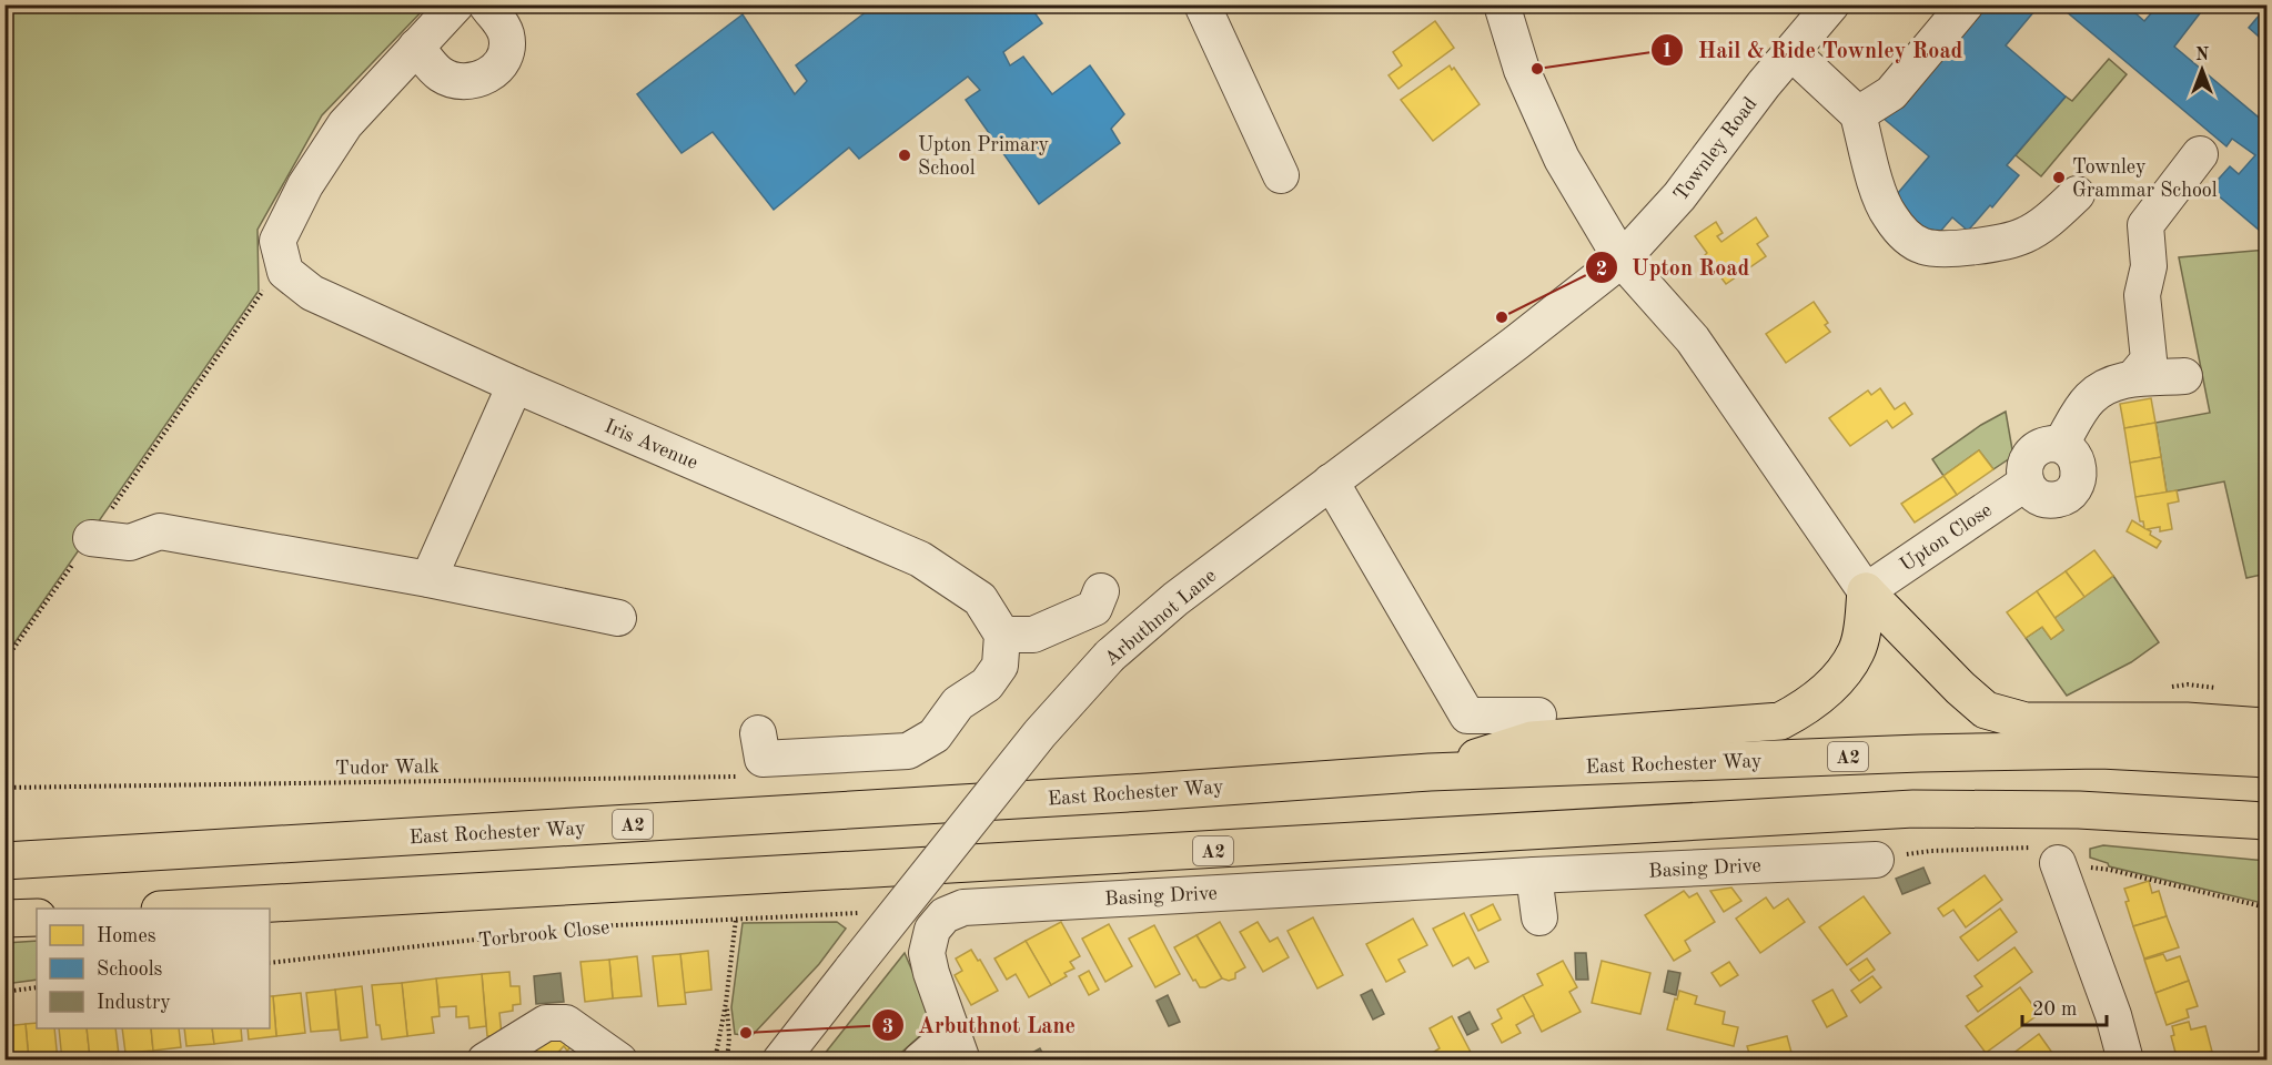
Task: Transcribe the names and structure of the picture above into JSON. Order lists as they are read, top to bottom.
{
  "streets": {
    "highway": ["A2", "East Rochester Way"],
    "street": [
      "Townley Road",
      "Iris Avenue",
      "Upton Close",
      "Arbuthnot Lane",
      "Basing Drive"
    ],
    "path": ["Tudor Walk", "Torbrook Close"]
  },
  "crossings": [
    ["Townley Road", "Arbuthnot Lane"],
    ["Upton Close", "A2"],
    ["A2", "East Rochester Way"]
  ],
  "places": [
    "Hail & Ride Townley Road",
    "Upton Primary School",
    "Townley Grammar School",
    "Upton Road",
    "Arbuthnot Lane"
  ],
  "legend": ["Homes", "Schools", "Industry"],
  "scale_bar": "20 m",
  "north": "top"
}
